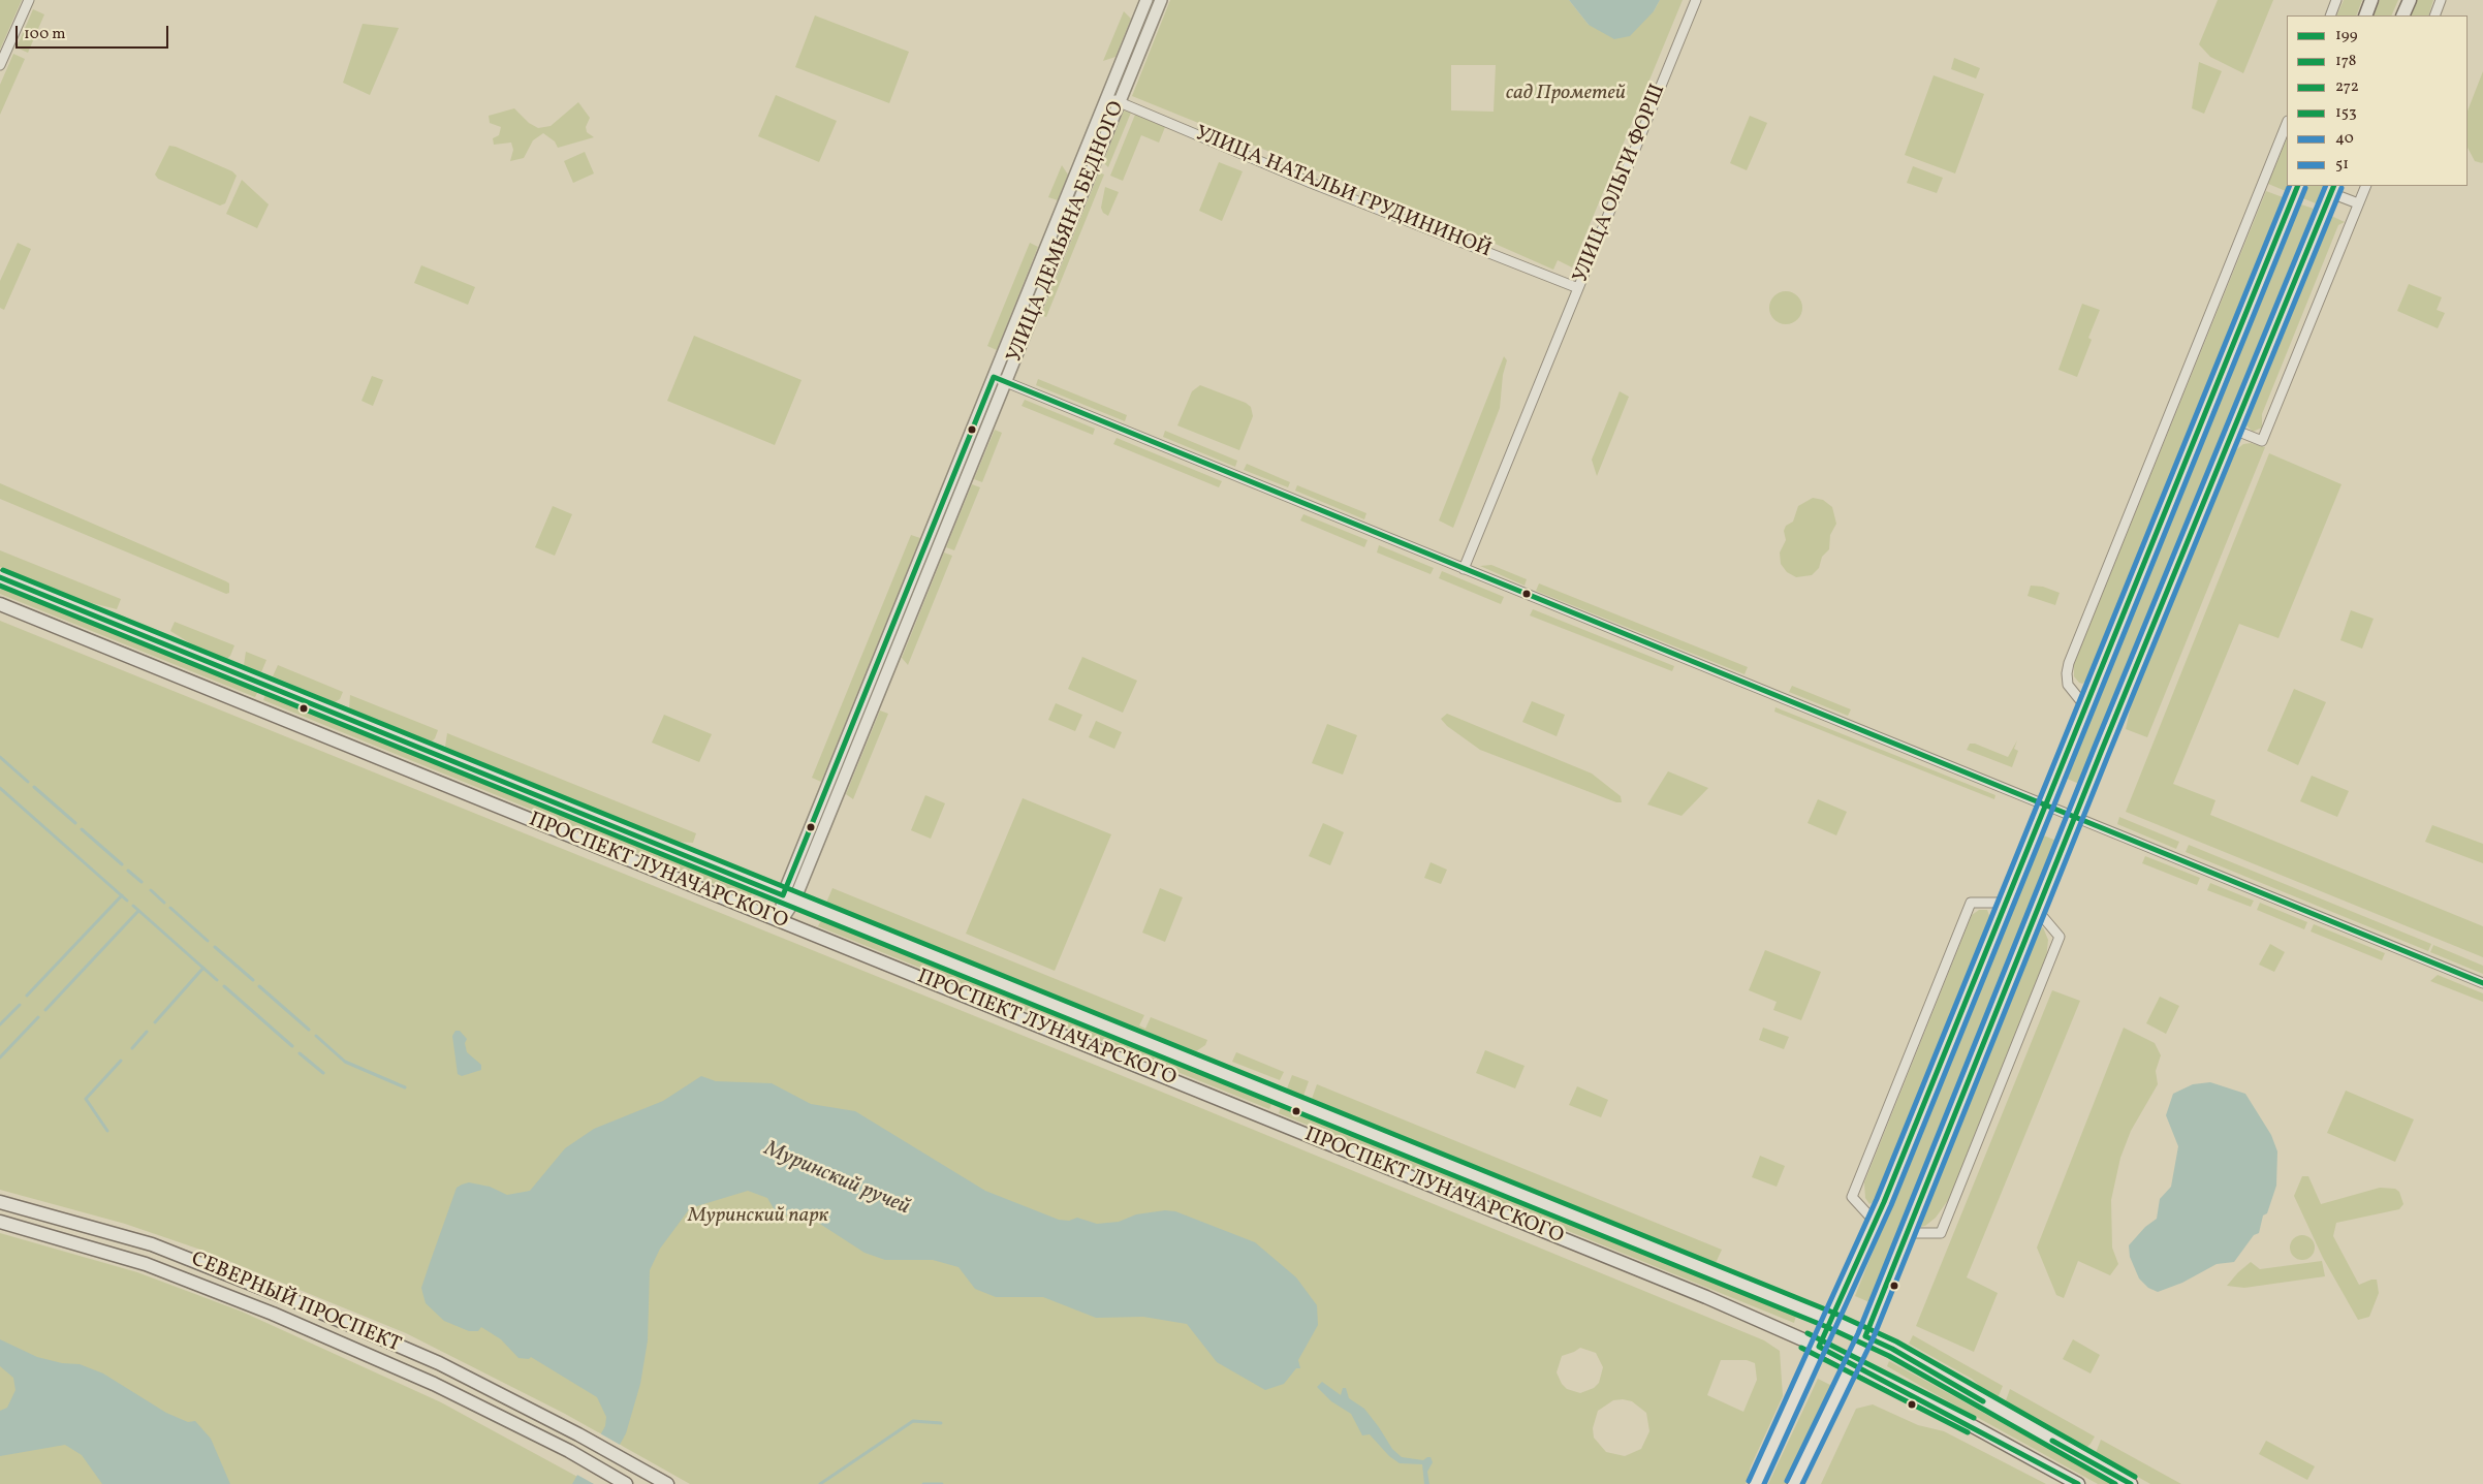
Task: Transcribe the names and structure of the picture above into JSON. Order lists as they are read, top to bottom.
{
  "streets": {
    "main road": ["ПРОСПЕКТ ЛУНАЧАРСКОГО", "СЕВЕРНЫЙ ПРОСПЕКТ"],
    "street": ["УЛИЦА ОЛЬГИ ФОРШ", "УЛИЦА НАТАЛЬИ ГРУДИНИНОЙ", "УЛИЦА ДЕМЬЯНА БЕДНОГО"]
  },
  "crossings": [
    ["УЛИЦА ОЛЬГИ ФОРШ", "УЛИЦА НАТАЛЬИ ГРУДИНИНОЙ"],
    ["УЛИЦА НАТАЛЬИ ГРУДИНИНОЙ", "УЛИЦА ДЕМЬЯНА БЕДНОГО"],
    ["УЛИЦА ДЕМЬЯНА БЕДНОГО", "ПРОСПЕКТ ЛУНАЧАРСКОГО"]
  ],
  "water": ["Муринский ручей"],
  "parks": ["сад Прометей", "Муринский парк"],
  "lines": [
    "transit line 153",
    "transit line 51",
    "transit line 40",
    "transit line 199",
    "transit line 272",
    "transit line 178"
  ],
  "legend": [
    "199",
    "178",
    "272",
    "153",
    "40",
    "51"
  ],
  "scale_bar": "100 m"
}
